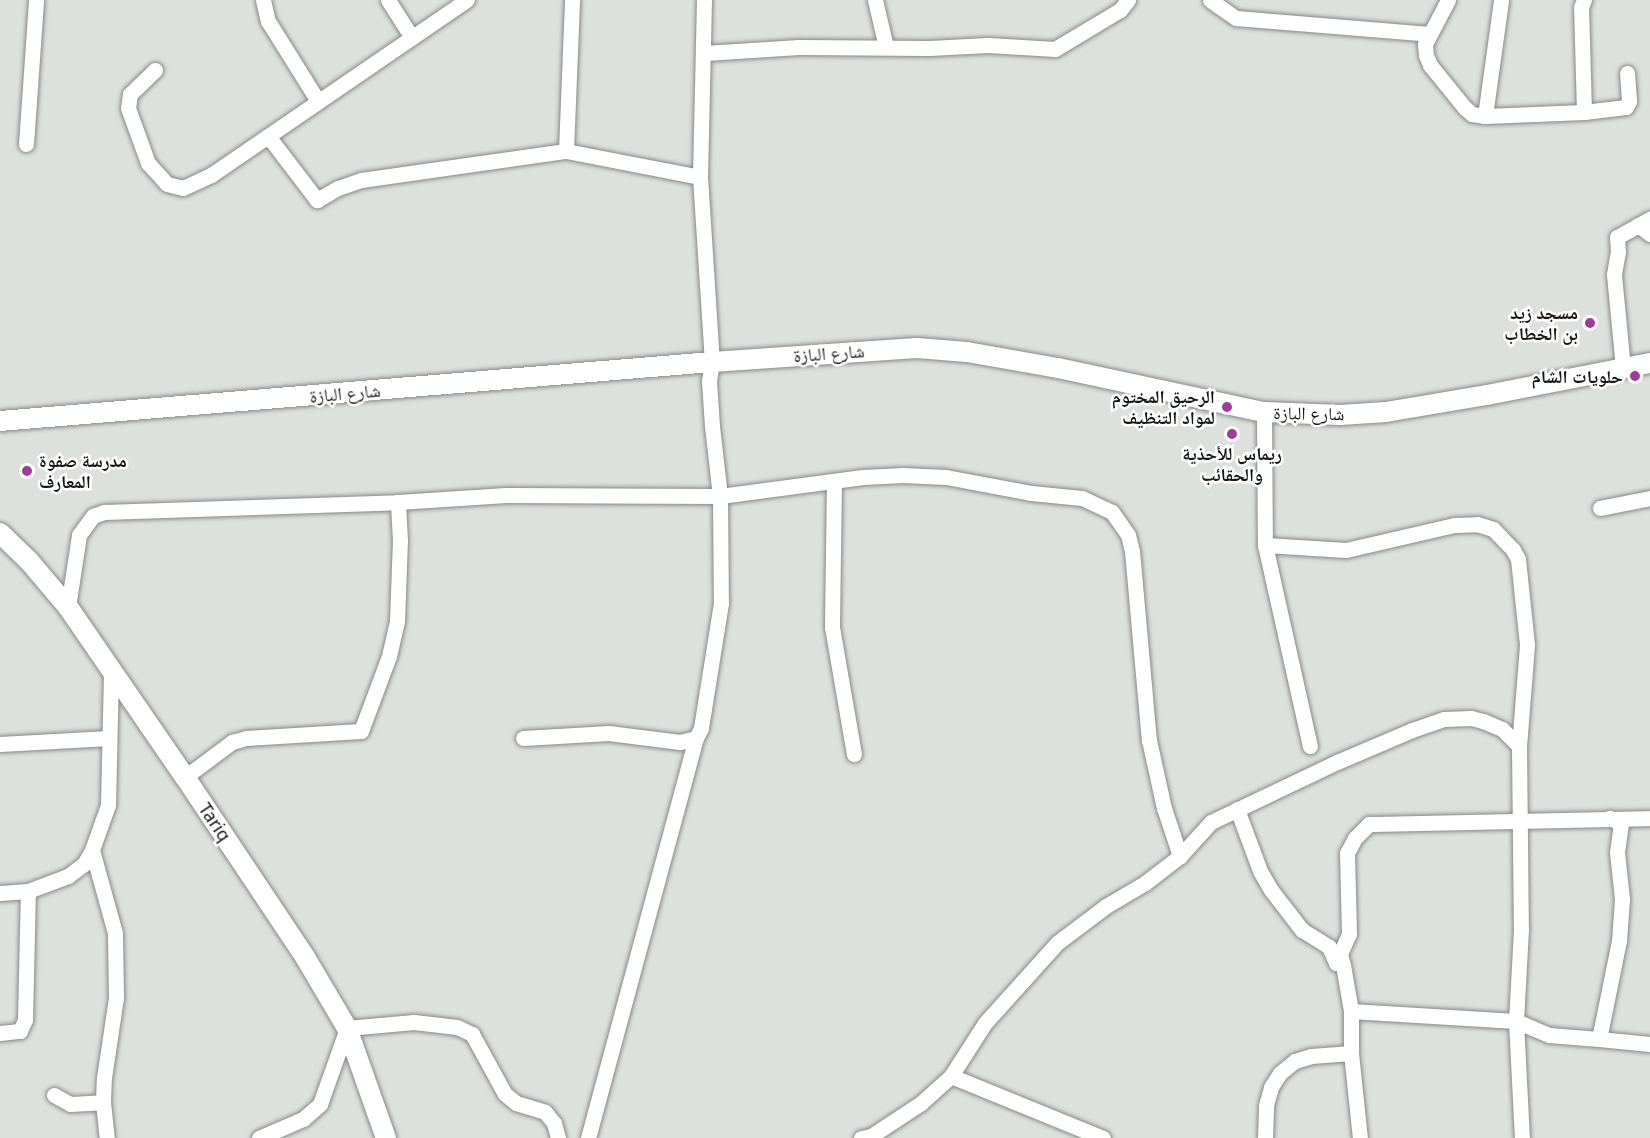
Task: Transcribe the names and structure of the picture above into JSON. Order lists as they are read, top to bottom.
{
  "streets": {
    "main road": ["شارع البازة", "Tariq"]
  },
  "places": [
    "مسجد زيد بن الخطاب",
    "حلويات الشام",
    "الرحيق المختوم لمواد التنظيف",
    "ريماس للأحذية والحقائب",
    "مدرسة صفوة المعارف"
  ]
}
